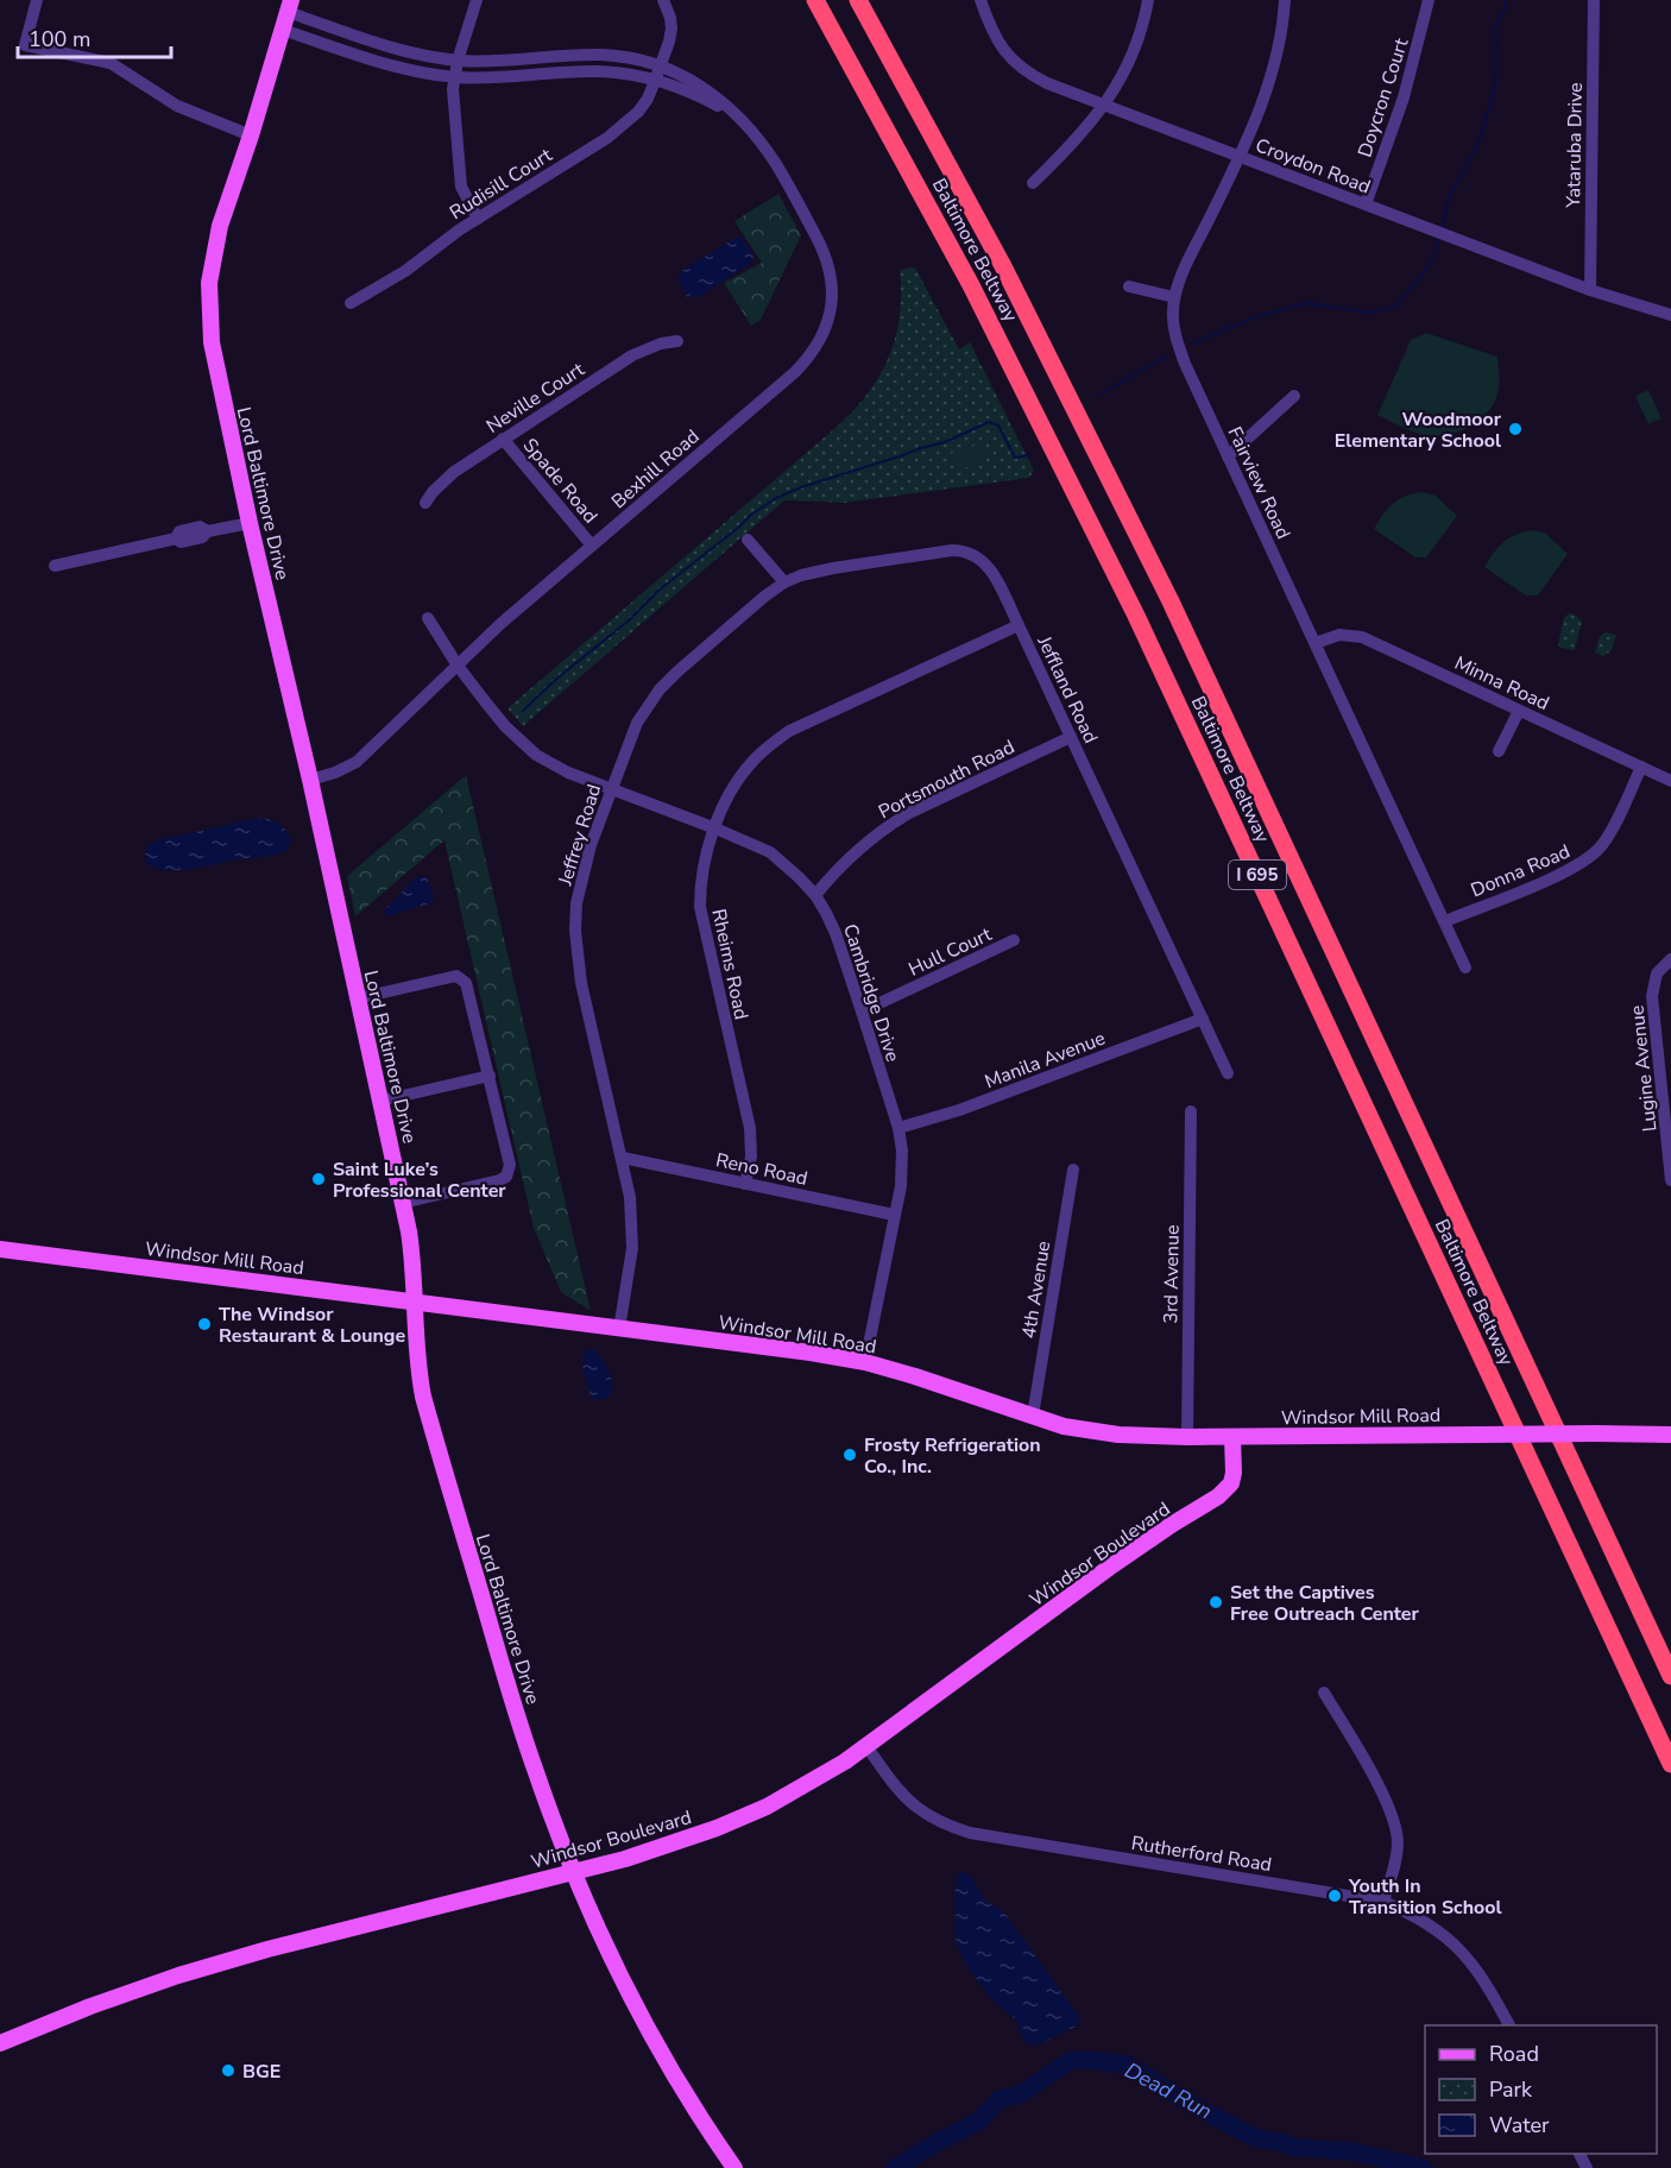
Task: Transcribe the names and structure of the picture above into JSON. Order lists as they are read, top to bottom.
{
  "streets": {
    "highway": ["Baltimore Beltway", "I 695"],
    "main road": ["Lord Baltimore Drive", "Windsor Mill Road", "Windsor Boulevard"],
    "street": [
      "Doycron Court",
      "Yataruba Drive",
      "Croydon Road",
      "Rudisill Court",
      "Neville Court",
      "Bexhill Road",
      "Spade Road",
      "Fairview Road",
      "Minna Road",
      "Jeffland Road",
      "Portsmouth Road",
      "Jeffrey Road",
      "Donna Road",
      "Hull Court",
      "Rheims Road",
      "Cambridge Drive",
      "Manila Avenue",
      "Lugine Avenue",
      "Reno Road",
      "3rd Avenue",
      "4th Avenue",
      "Rutherford Road"
    ]
  },
  "crossings": [
    ["Doycron Court", "Croydon Road"],
    ["Yataruba Drive", "Croydon Road"],
    ["Croydon Road", "Fairview Road"],
    ["Rudisill Court", "Bexhill Road"],
    ["Neville Court", "Spade Road"],
    ["Bexhill Road", "Spade Road"],
    ["Bexhill Road", "Lord Baltimore Drive"],
    ["Bexhill Road", "Cambridge Drive"],
    ["Fairview Road", "Minna Road"],
    ["Fairview Road", "Donna Road"],
    ["Lord Baltimore Drive", "Windsor Mill Road"],
    ["Lord Baltimore Drive", "Windsor Boulevard"],
    ["Minna Road", "Donna Road"],
    ["Jeffland Road", "Portsmouth Road"],
    ["Jeffland Road", "Jeffrey Road"],
    ["Jeffland Road", "Rheims Road"],
    ["Jeffland Road", "Manila Avenue"],
    ["Portsmouth Road", "Cambridge Drive"],
    ["Jeffrey Road", "Cambridge Drive"],
    ["Jeffrey Road", "Reno Road"],
    ["Jeffrey Road", "Windsor Mill Road"],
    ["Hull Court", "Cambridge Drive"],
    ["Rheims Road", "Cambridge Drive"],
    ["Rheims Road", "Reno Road"],
    ["Cambridge Drive", "Manila Avenue"],
    ["Cambridge Drive", "Reno Road"],
    ["Cambridge Drive", "Windsor Mill Road"],
    ["Windsor Mill Road", "3rd Avenue"],
    ["Windsor Mill Road", "4th Avenue"],
    ["Windsor Mill Road", "Windsor Boulevard"],
    ["Windsor Boulevard", "Rutherford Road"]
  ],
  "water": ["Dead Run"],
  "places": [
    "Woodmoor Elementary School",
    "Saint Luke’s Professional Center",
    "The Windsor Restaurant & Lounge",
    "Frosty Refrigeration Co., Inc.",
    "Set the Captives Free Outreach Center",
    "Youth In Transition School",
    "BGE"
  ],
  "legend": ["Road", "Park", "Water"],
  "scale_bar": "100 m"
}
